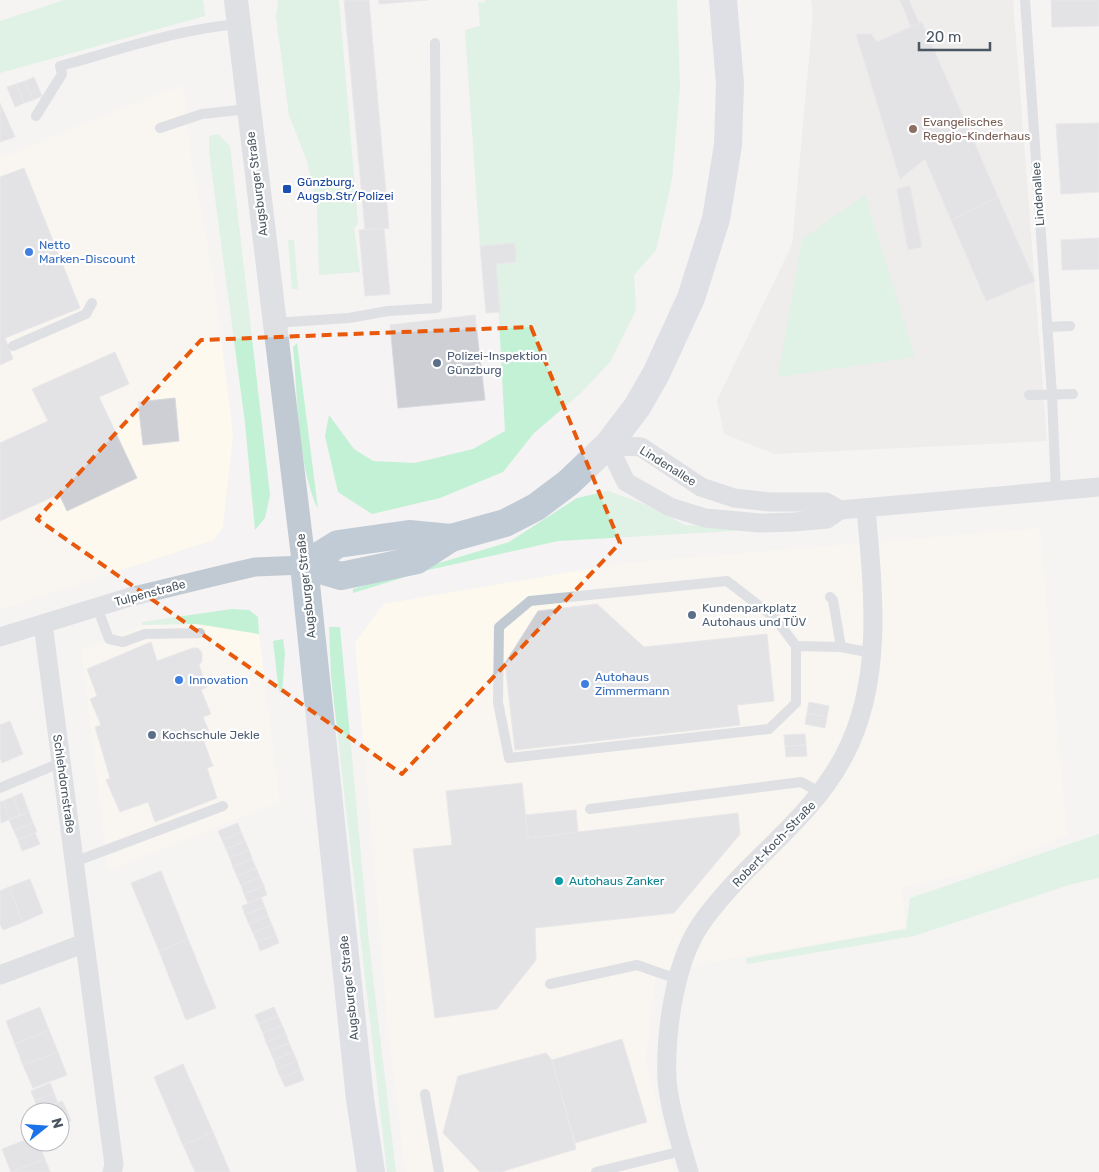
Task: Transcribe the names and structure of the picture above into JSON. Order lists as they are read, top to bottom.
{
  "streets": {
    "main road": ["Augsburger Straße"],
    "street": [
      "Lindenallee",
      "Tulpenstraße",
      "Schlehdornstraße",
      "Robert-Koch-Straße"
    ]
  },
  "crossings": [
    ["Augsburger Straße", "Tulpenstraße"],
    ["Lindenallee", "Robert-Koch-Straße"],
    ["Tulpenstraße", "Schlehdornstraße"]
  ],
  "places": {
    "other": [
      "Evangelisches Reggio-Kinderhaus",
      "Netto Marken-Discount",
      "Polizei-Inspektion Günzburg",
      "Kundenparkplatz Autohaus und TÜV",
      "Innovation",
      "Autohaus Zimmermann",
      "Kochschule Jekle",
      "Autohaus Zanker"
    ],
    "transit": ["Günzburg, Augsb.Str/Polizei"]
  },
  "scale_bar": "20 m",
  "north": "right"
}
